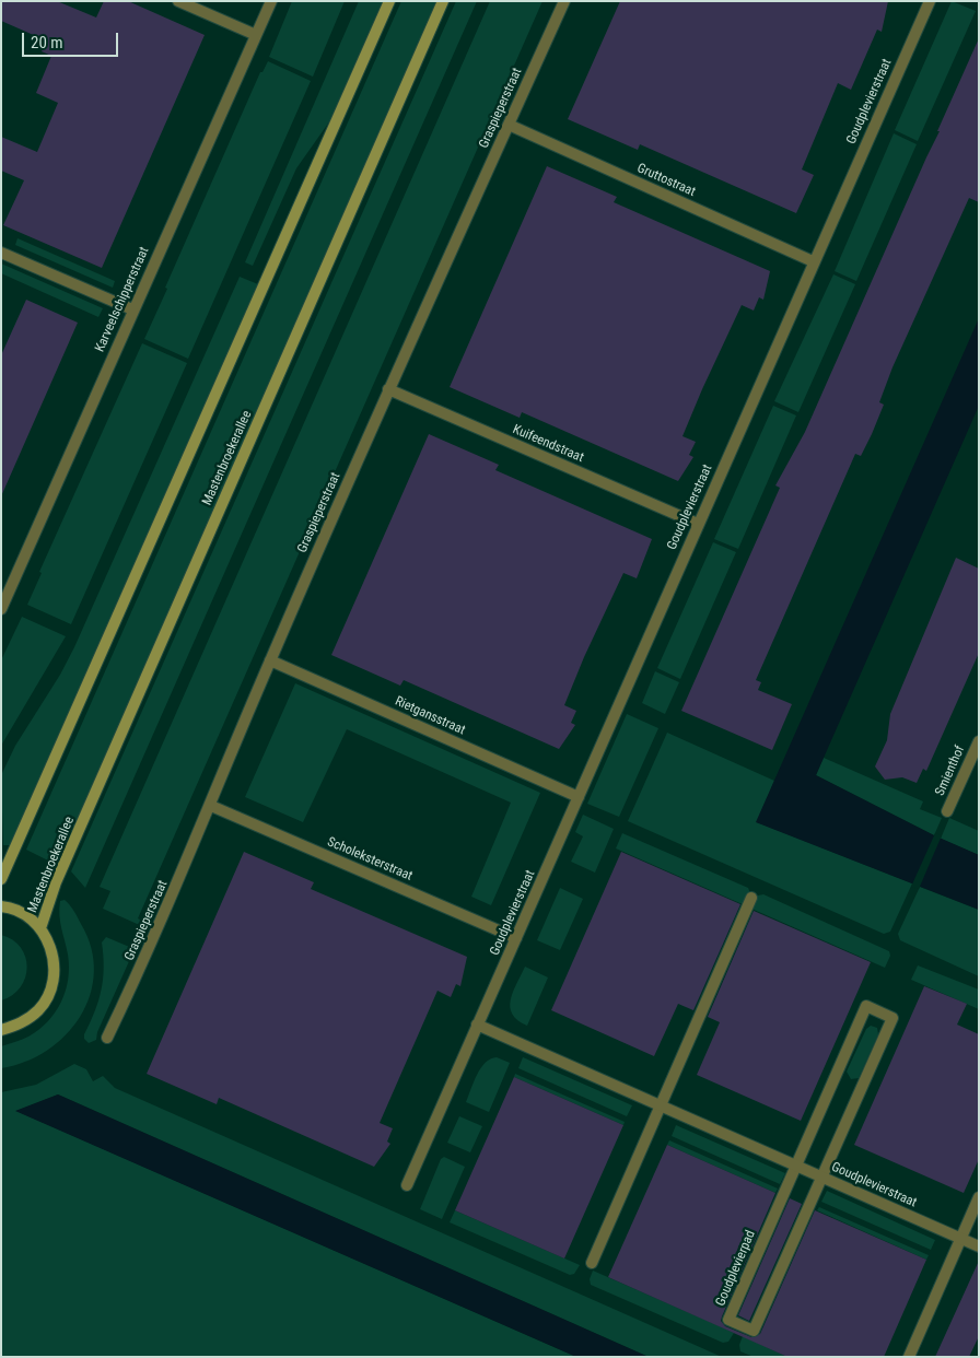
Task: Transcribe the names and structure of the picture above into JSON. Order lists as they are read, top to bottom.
{
  "streets": {
    "main road": ["Mastenbroekerallee"],
    "street": [
      "Goudplevierstraat",
      "Graspieperstraat",
      "Gruttostraat",
      "Karveelschipperstraat",
      "Kuifeendstraat",
      "Rietgansstraat",
      "Smienthof",
      "Scholeksterstraat",
      "Goudplevierpad"
    ]
  },
  "crossings": [
    ["Goudplevierstraat", "Gruttostraat"],
    ["Goudplevierstraat", "Kuifeendstraat"],
    ["Goudplevierstraat", "Rietgansstraat"],
    ["Goudplevierstraat", "Scholeksterstraat"],
    ["Goudplevierstraat", "Goudplevierpad"],
    ["Graspieperstraat", "Gruttostraat"],
    ["Graspieperstraat", "Kuifeendstraat"],
    ["Graspieperstraat", "Rietgansstraat"],
    ["Graspieperstraat", "Scholeksterstraat"]
  ],
  "scale_bar": "20 m"
}
